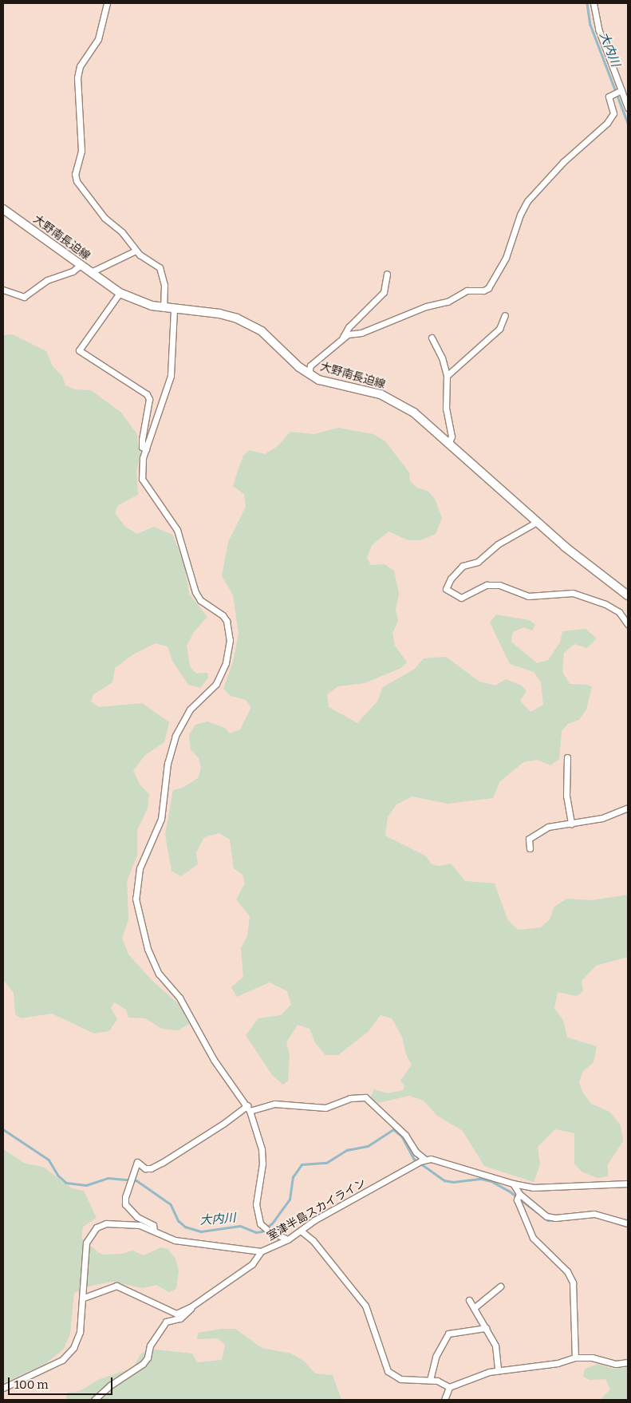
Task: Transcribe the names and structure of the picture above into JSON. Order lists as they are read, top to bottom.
{
  "streets": {
    "main road": ["大野南長迫線"],
    "street": ["室津半島スカイライン"]
  },
  "water": ["大内川"],
  "scale_bar": "100 m"
}
